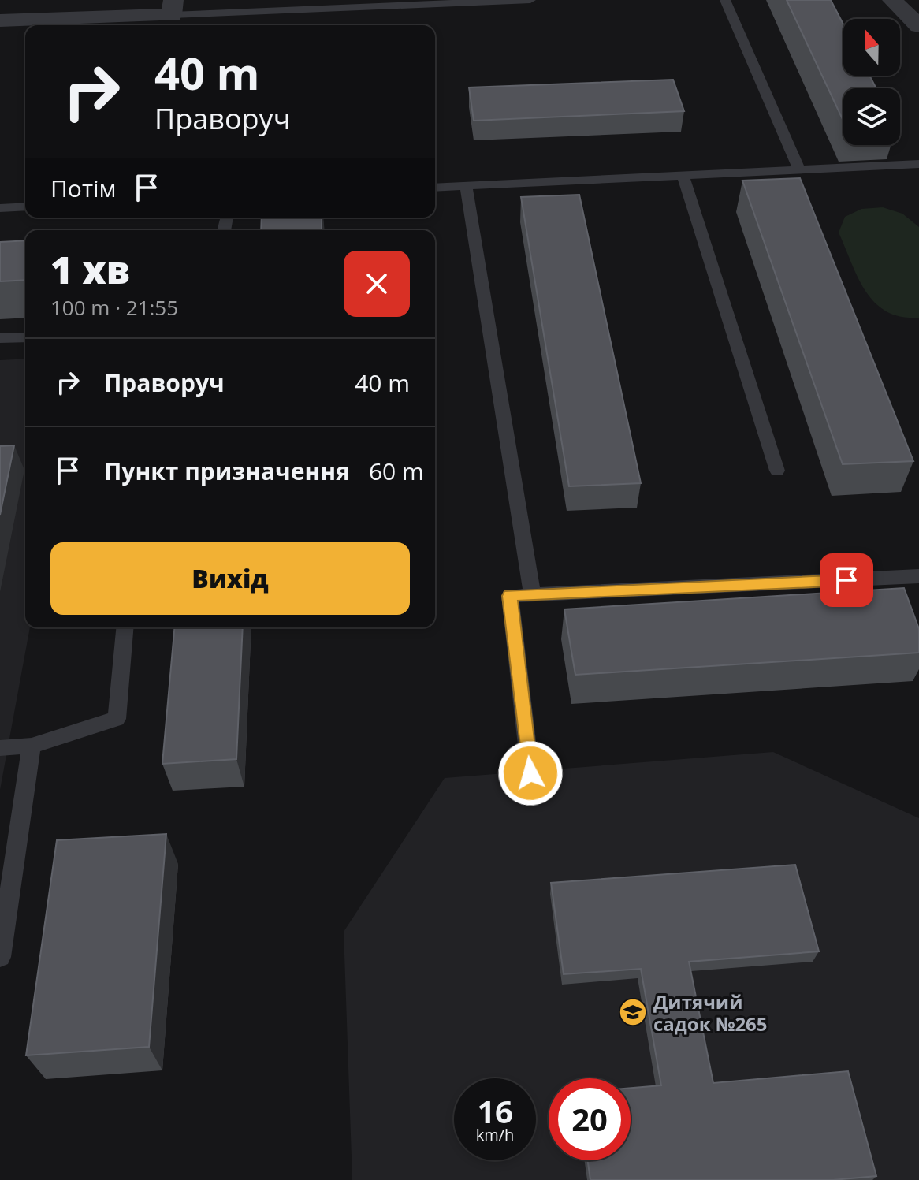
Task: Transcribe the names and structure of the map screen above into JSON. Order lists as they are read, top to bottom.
{
  "places": {
    "school or university": ["Дитячий садок №265"]
  },
  "north": "top",
  "page": {
    "turn": ["40 m", "Праворуч"],
    "then": "Потім",
    "heading": ["1 хв", "100 m · 21:55"],
    "list": [
      {
        "name": "Праворуч",
        "value": "40 m"
      },
      {
        "name": "Пункт призначення",
        "value": "60 m"
      }
    ],
    "buttons": "Вихід",
    "speed": "16 km/h",
    "limit": "20"
  }
}
